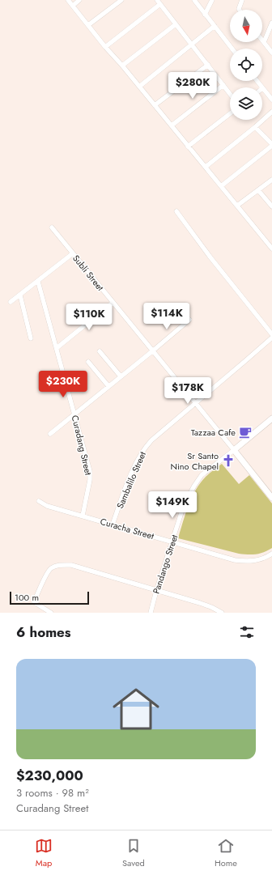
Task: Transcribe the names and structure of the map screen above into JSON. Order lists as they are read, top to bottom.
{
  "streets": {
    "street": [
      "Subli Street",
      "Curadang Street",
      "Sambalilo Street",
      "Curacha Street",
      "Pandango Street"
    ]
  },
  "crossings": [
    ["Subli Street", "Sambalilo Street"],
    ["Subli Street", "Pandango Street"],
    ["Curadang Street", "Curacha Street"],
    ["Sambalilo Street", "Curacha Street"],
    ["Curacha Street", "Pandango Street"]
  ],
  "places": {
    "cafe": ["Tazzaa Cafe"],
    "church": ["Sr Santo Nino Chapel"]
  },
  "scale_bar": "100 m",
  "north": "bottom",
  "page": {
    "price": [
      "$280K",
      "$114K",
      "$110K",
      "$230K",
      "$178K",
      "$149K"
    ],
    "scale": "100 m",
    "heading": "6 homes",
    "list": [
      {
        "name": "$230,000",
        "note": "3 rooms · 98 m² · Curadang Street"
      }
    ],
    "tabs": ["Map", "Saved", "Home"]
  }
}
